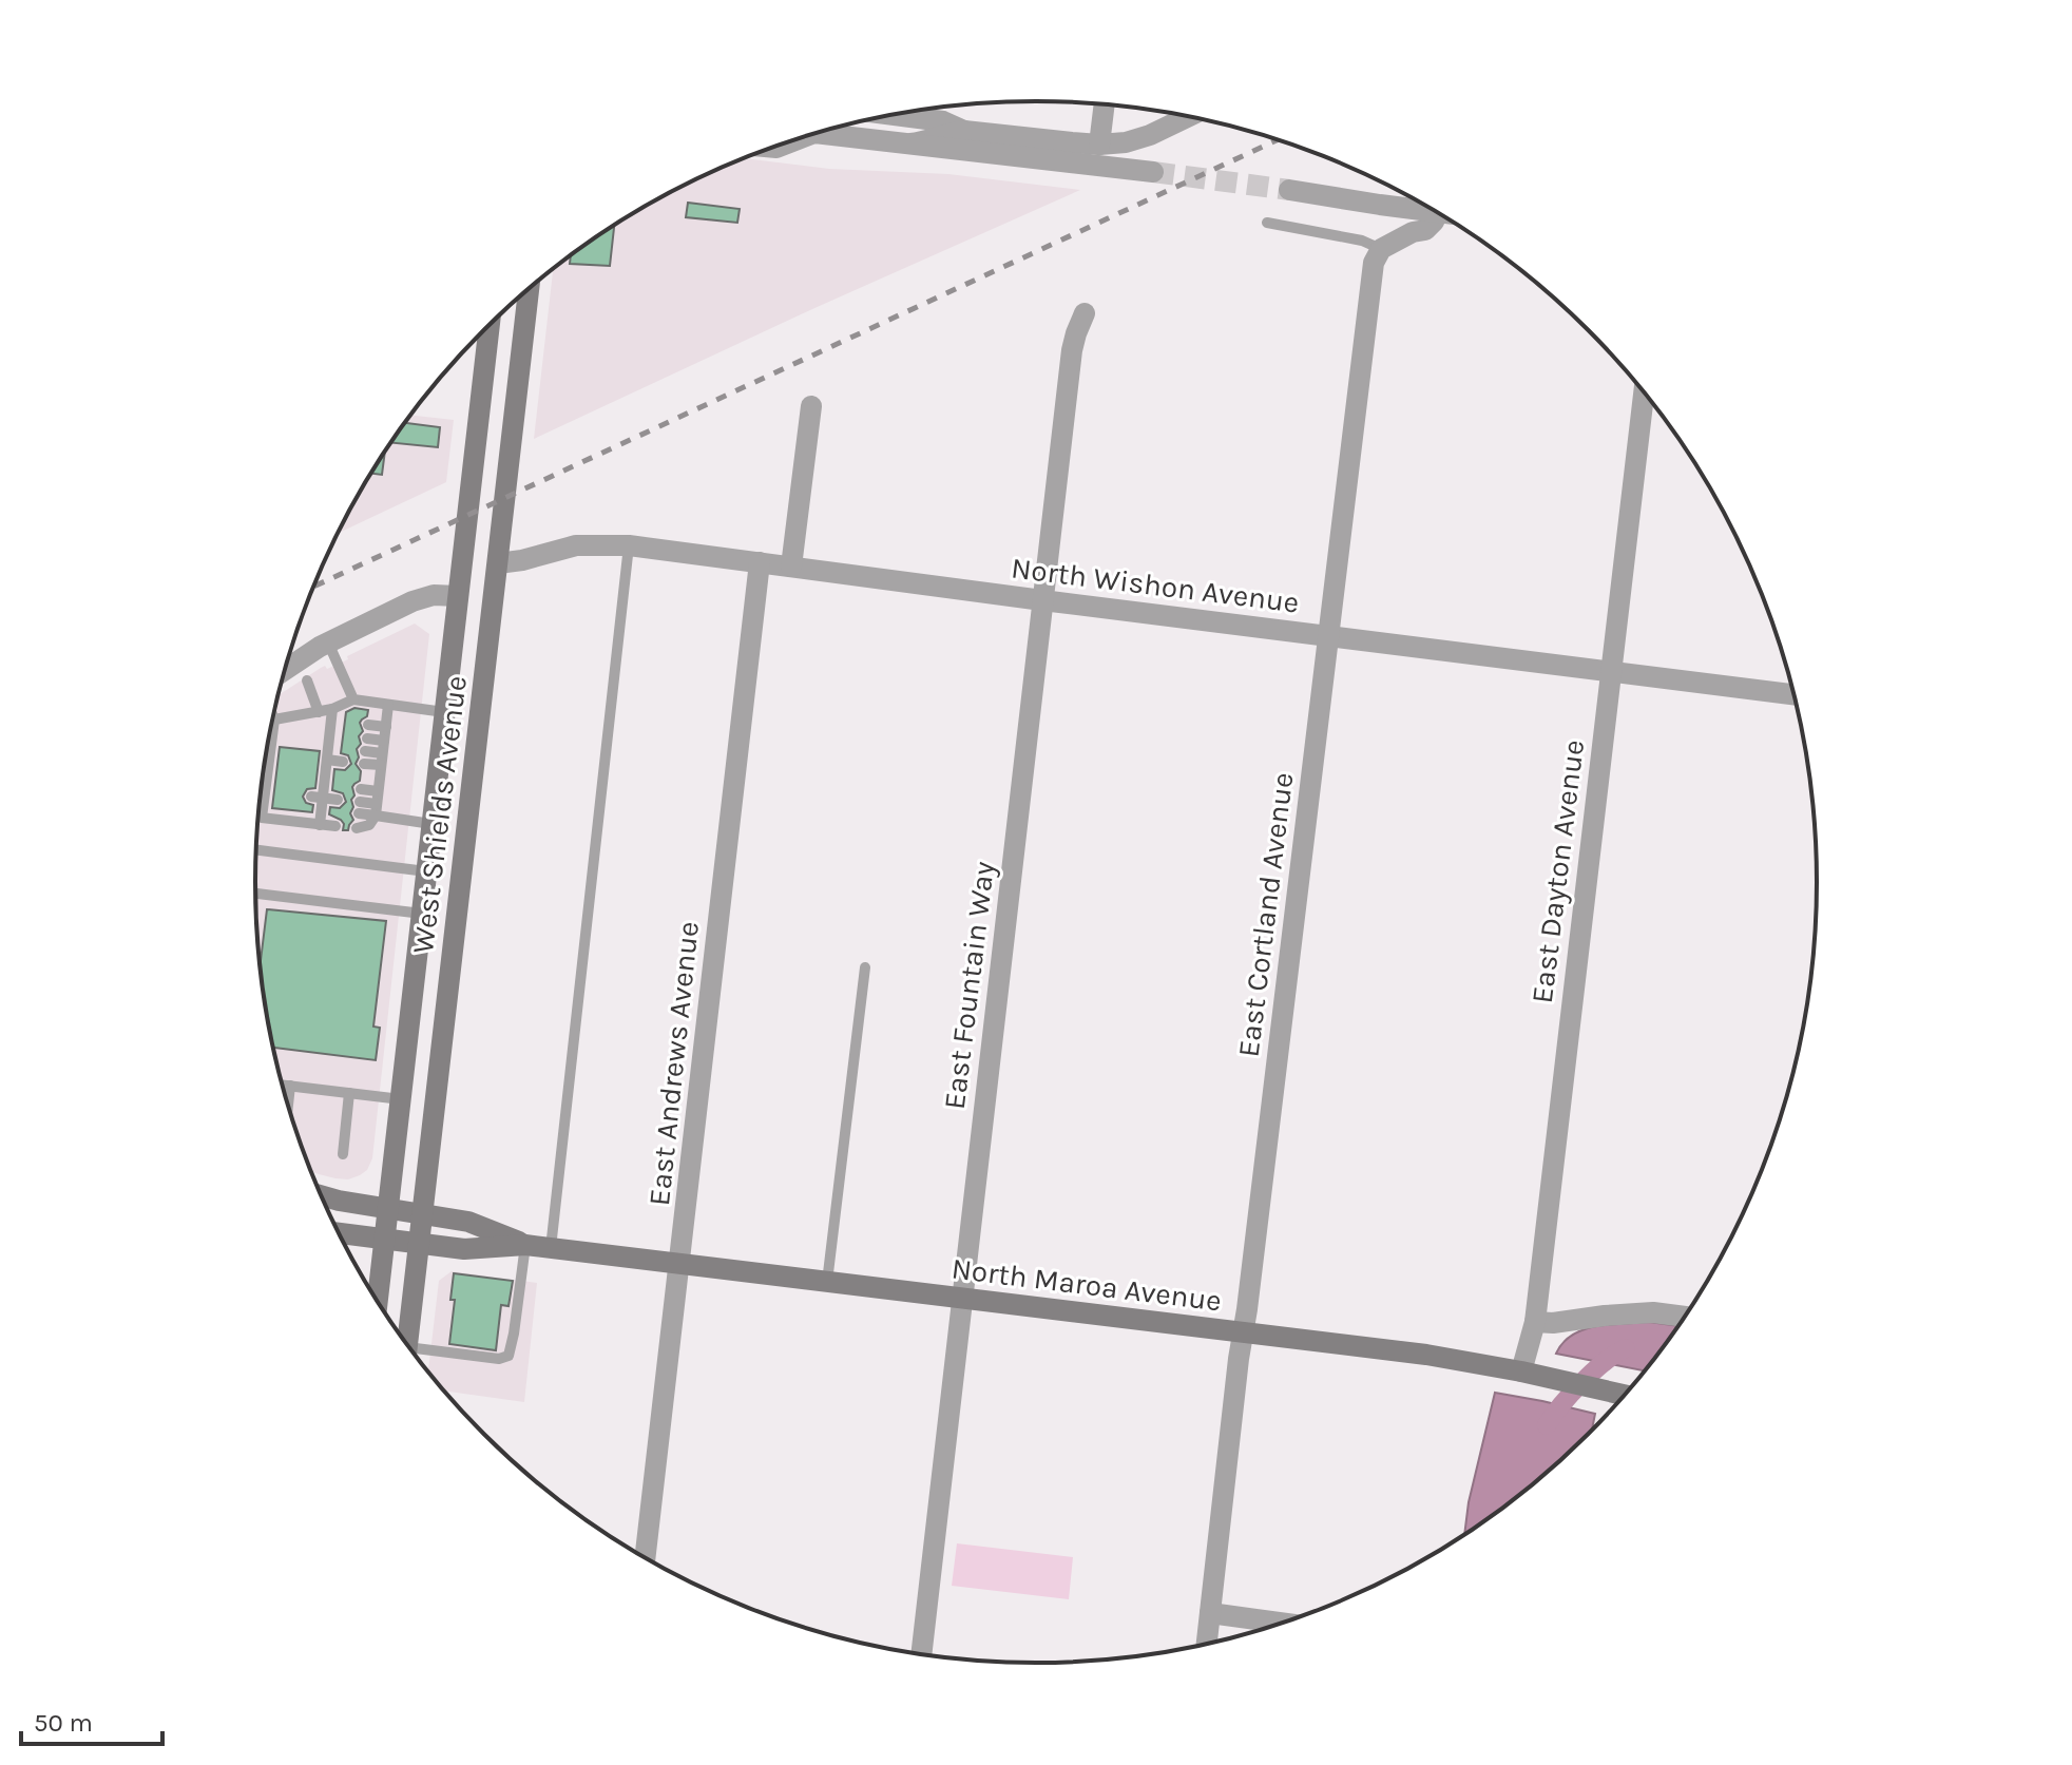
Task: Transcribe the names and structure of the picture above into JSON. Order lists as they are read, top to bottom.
{
  "streets": {
    "main road": ["West Shields Avenue", "North Maroa Avenue"],
    "street": [
      "North Wishon Avenue",
      "East Dayton Avenue",
      "East Cortland Avenue",
      "East Fountain Way",
      "East Andrews Avenue"
    ]
  },
  "crossings": [
    ["North Wishon Avenue", "West Shields Avenue"],
    ["North Wishon Avenue", "East Dayton Avenue"],
    ["North Wishon Avenue", "East Cortland Avenue"],
    ["North Wishon Avenue", "East Fountain Way"],
    ["North Wishon Avenue", "East Andrews Avenue"],
    ["West Shields Avenue", "North Maroa Avenue"],
    ["East Dayton Avenue", "North Maroa Avenue"],
    ["East Cortland Avenue", "North Maroa Avenue"],
    ["East Fountain Way", "North Maroa Avenue"],
    ["East Andrews Avenue", "North Maroa Avenue"]
  ],
  "scale_bar": "50 m"
}
